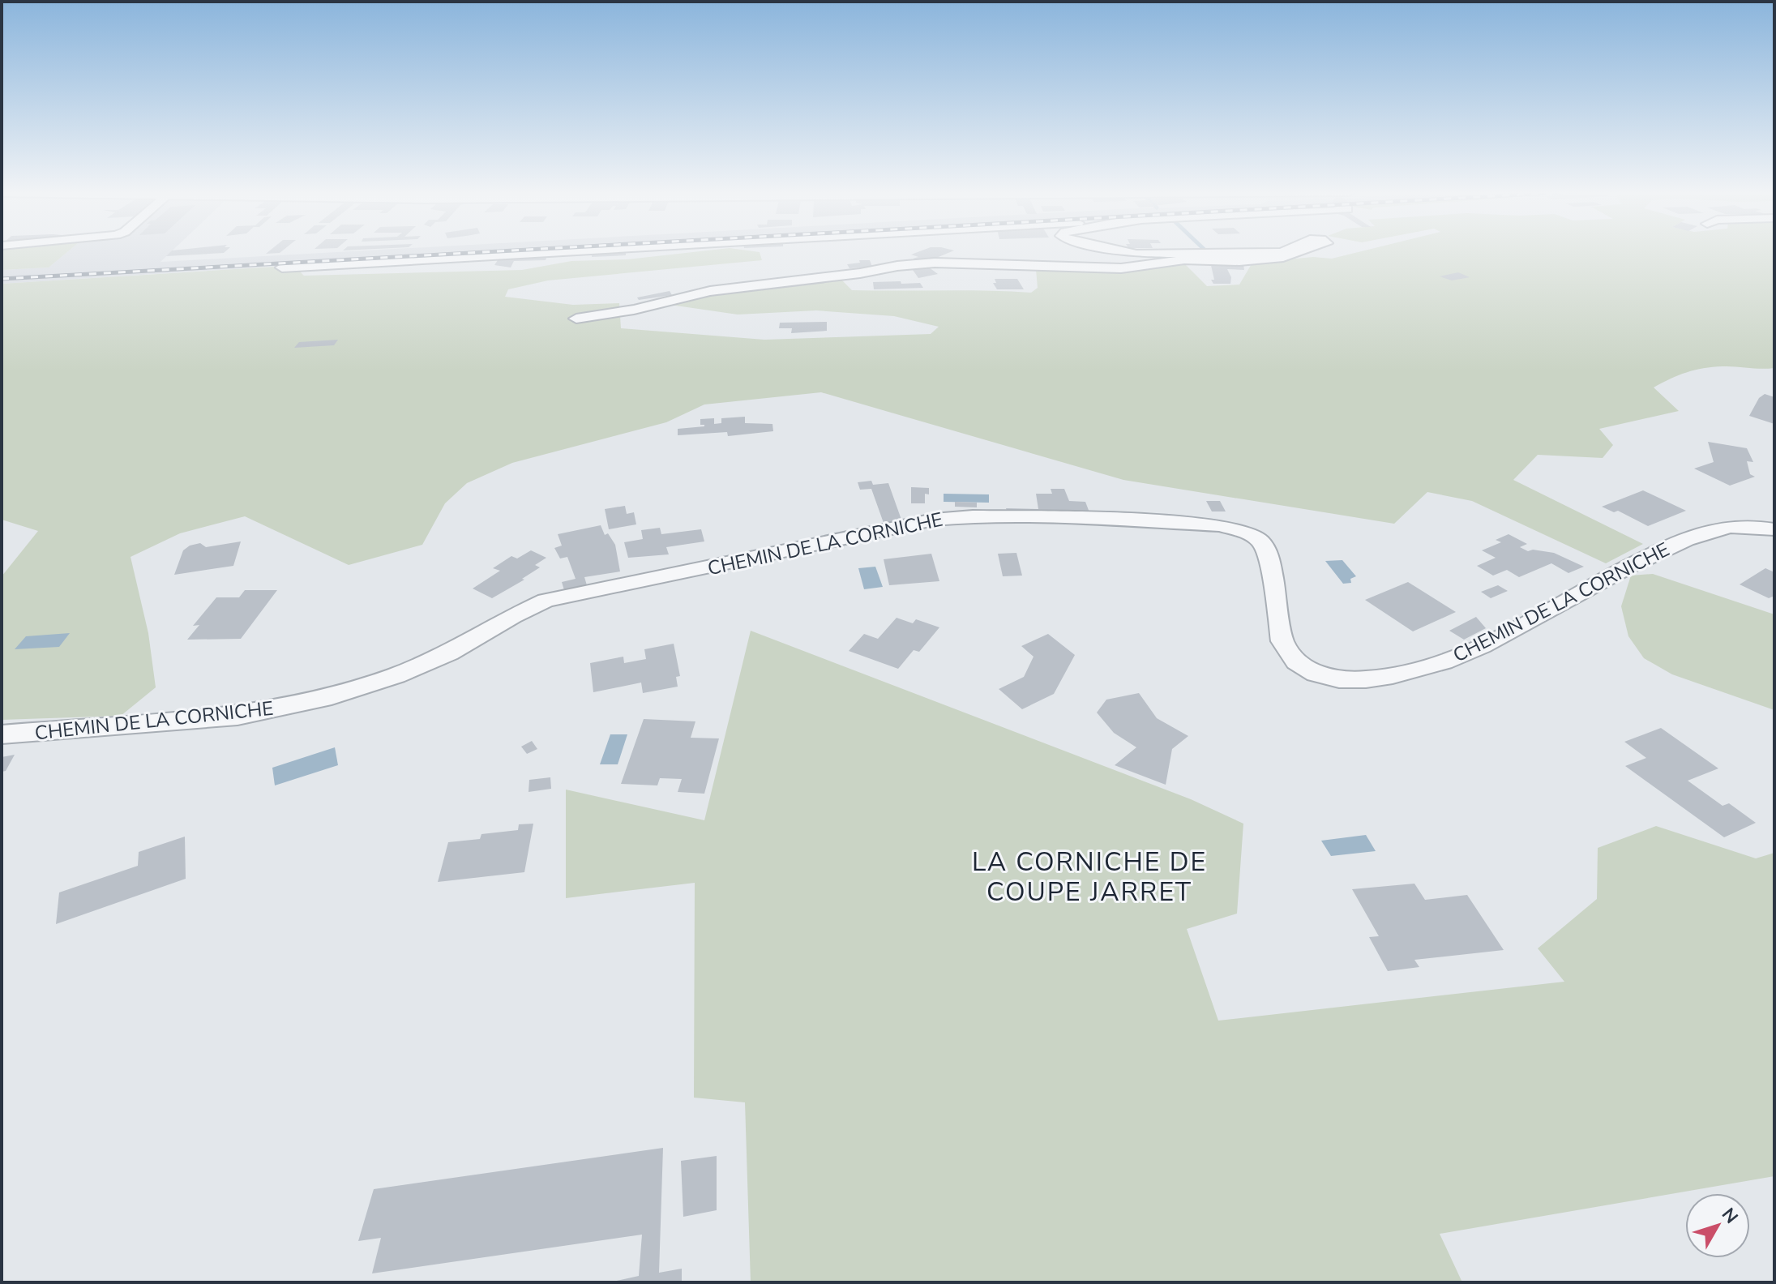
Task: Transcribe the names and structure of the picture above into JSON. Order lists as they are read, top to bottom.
{
  "streets": {
    "street": ["CHEMIN DE LA CORNICHE"]
  },
  "districts": ["LA CORNICHE DE COUPE JARRET"],
  "north": "top right"
}
